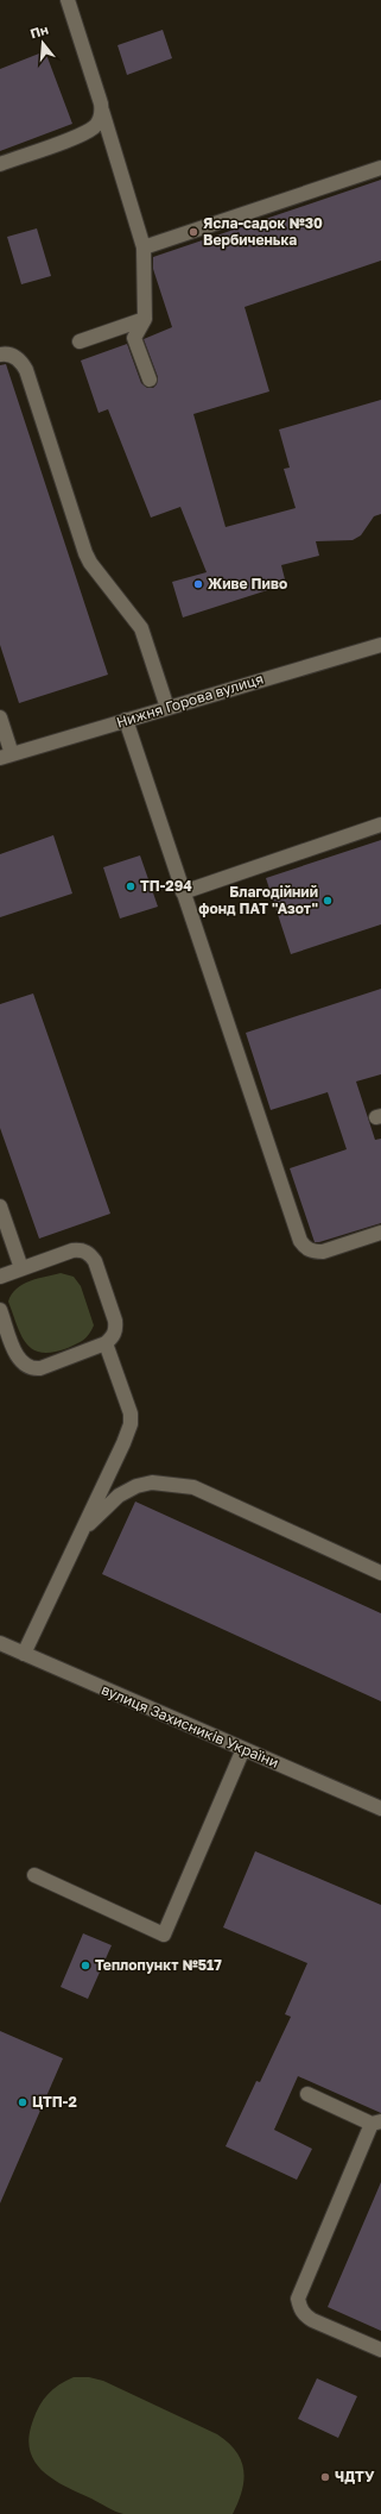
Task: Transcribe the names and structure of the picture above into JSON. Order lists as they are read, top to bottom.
{
  "streets": {
    "street": ["Нижня Горова вулиця", "вулиця Захисників України"]
  },
  "places": [
    "Ясла-садок №30 Вербиченька",
    "Живе Пиво",
    "ТП-294",
    "Благодійний фонд ПАТ \"Азот\"",
    "Теплопункт №517",
    "ЦТП-2",
    "ЧДТУ"
  ],
  "north": "top"
}
